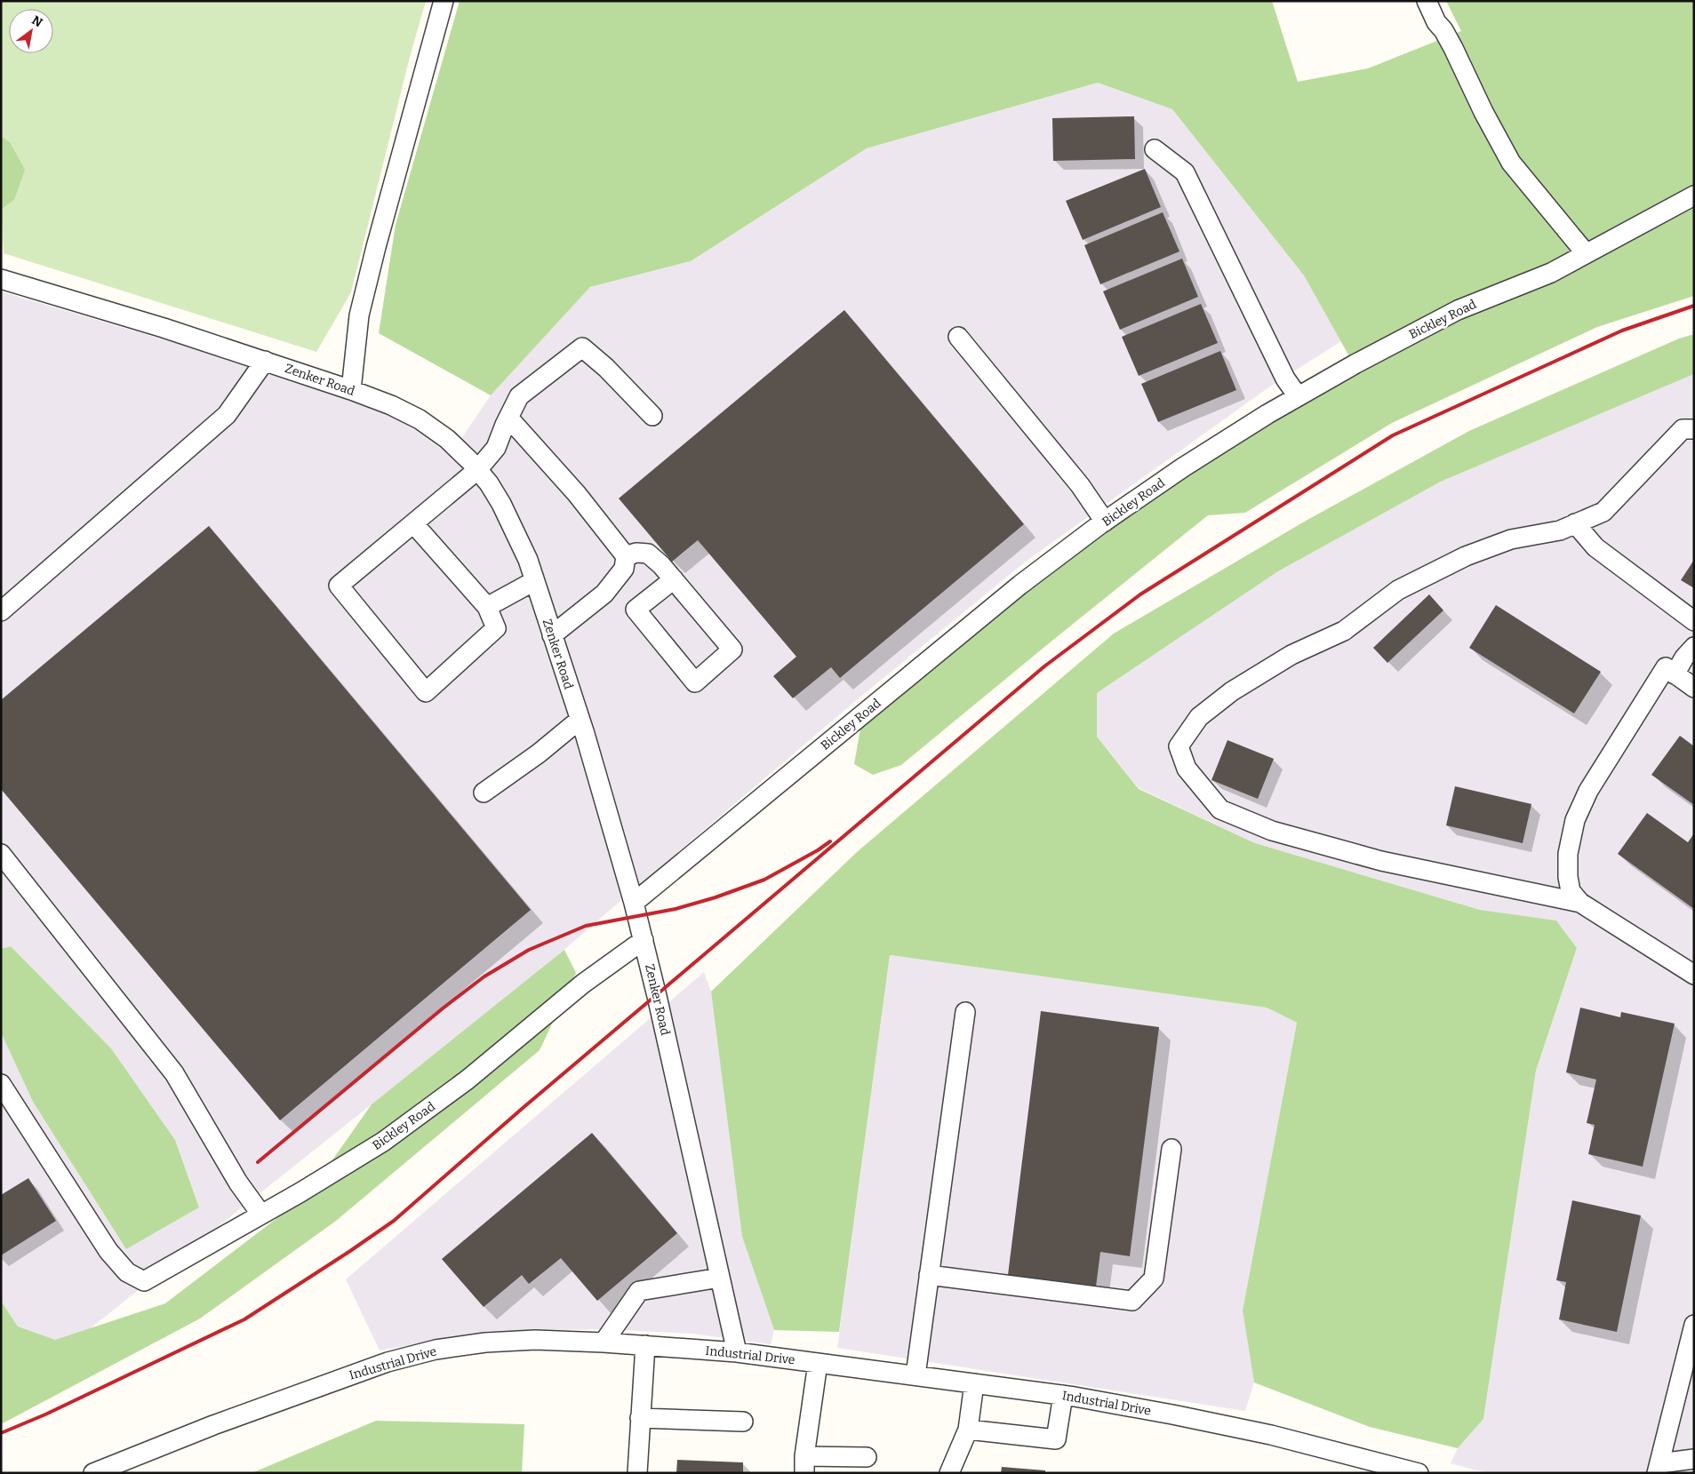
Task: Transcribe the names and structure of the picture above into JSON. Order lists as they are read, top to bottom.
{
  "streets": {
    "street": ["Bickley Road", "Zenker Road", "Industrial Drive"]
  },
  "crossings": [
    ["Bickley Road", "Zenker Road"],
    ["Zenker Road", "Industrial Drive"]
  ],
  "north": "top right"
}
